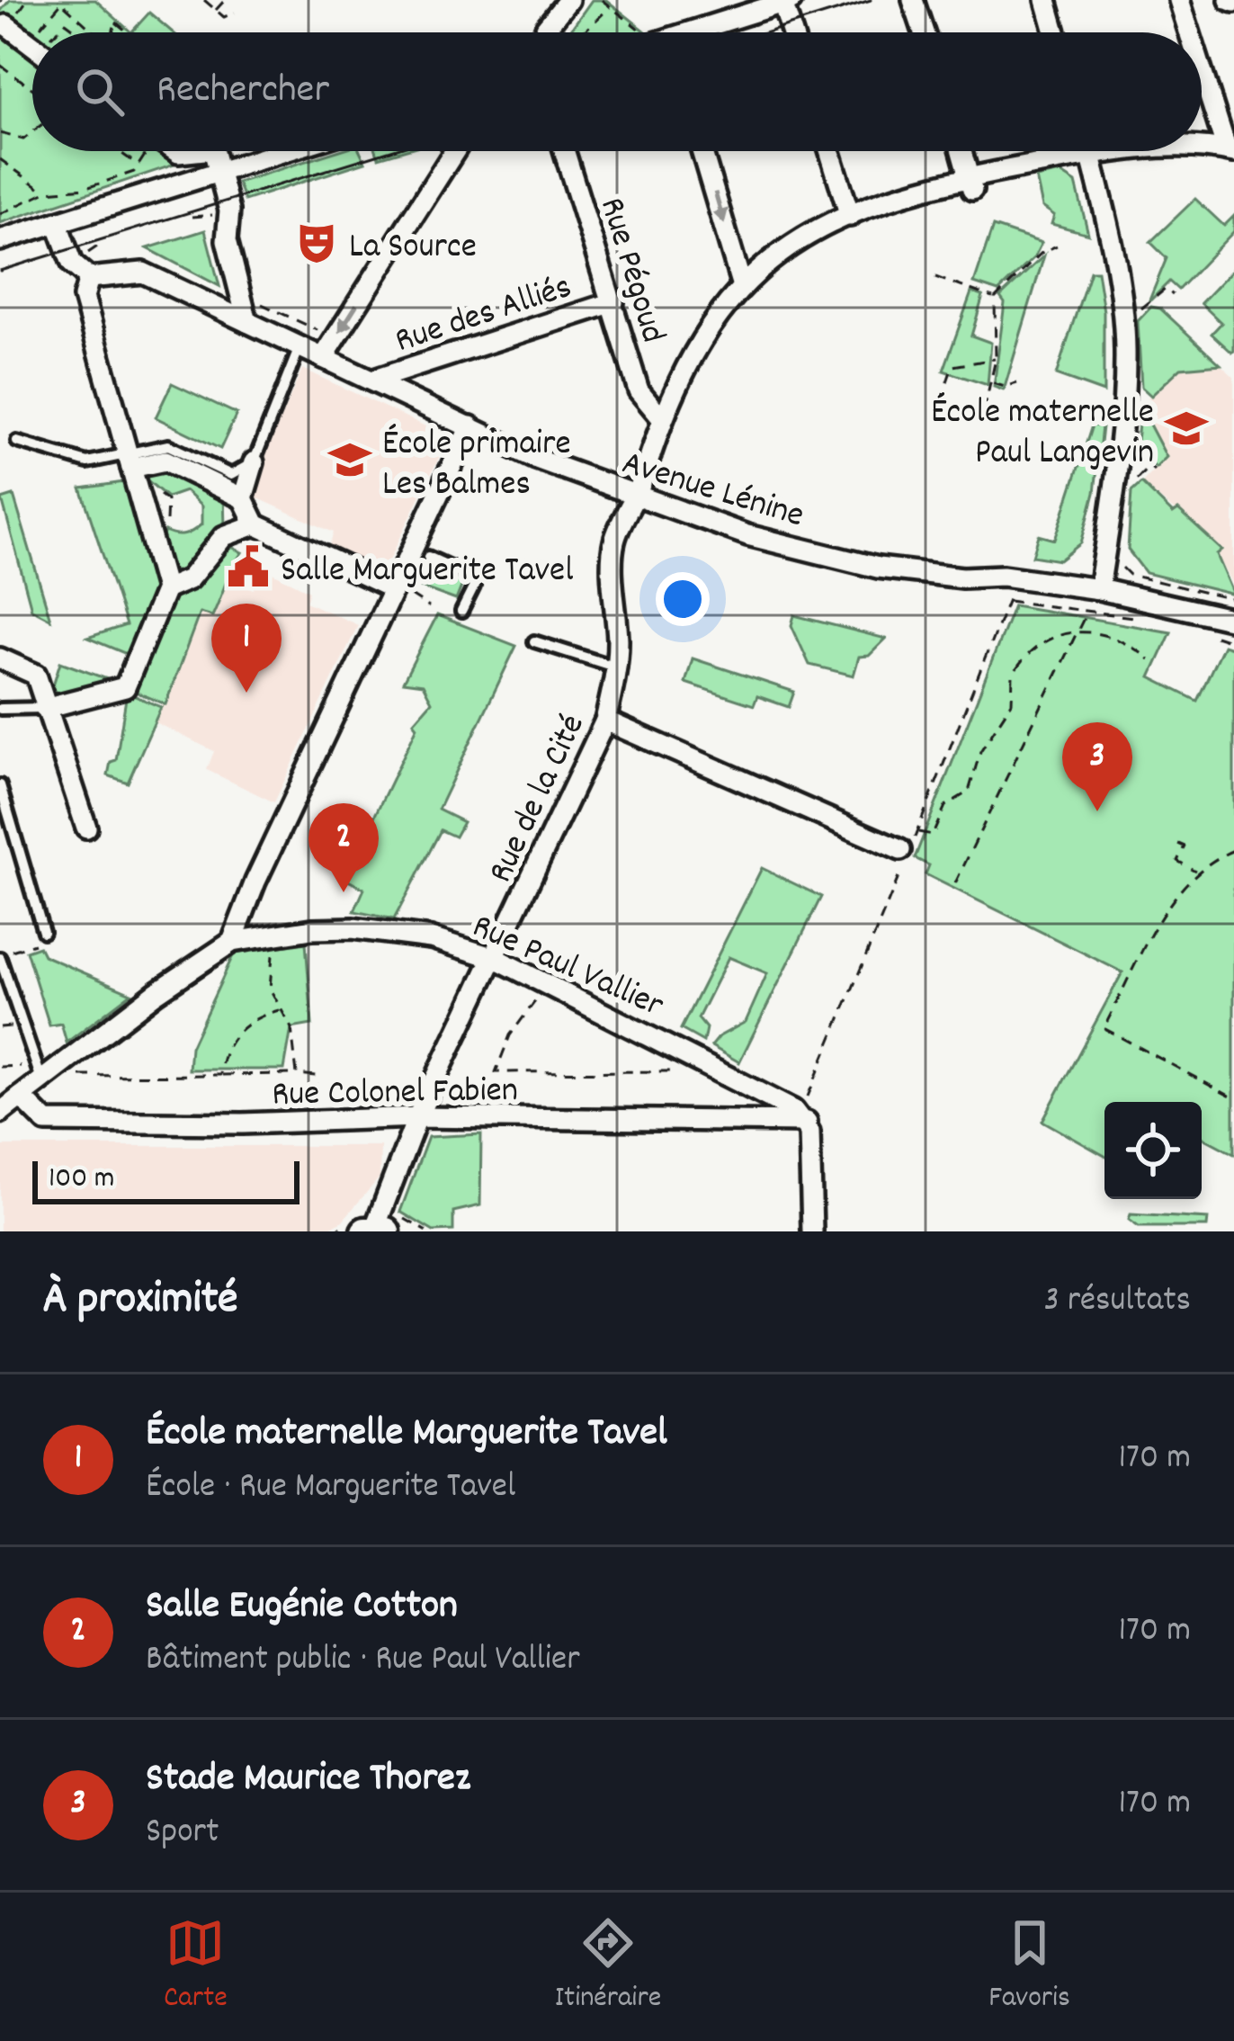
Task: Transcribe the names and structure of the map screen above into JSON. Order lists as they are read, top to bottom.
{
  "streets": {
    "street": [
      "Rue Pégoud",
      "Rue des Alliés",
      "Avenue Lénine",
      "Rue de la Cité",
      "Rue Paul Vallier",
      "Rue Colonel Fabien"
    ]
  },
  "crossings": [
    ["Rue Pégoud", "Rue des Alliés"],
    ["Rue Pégoud", "Rue de la Cité"],
    ["Rue des Alliés", "Avenue Lénine"],
    ["Avenue Lénine", "Rue de la Cité"],
    ["Rue de la Cité", "Rue Paul Vallier"],
    ["Rue de la Cité", "Rue Colonel Fabien"],
    ["Rue Paul Vallier", "Rue Colonel Fabien"]
  ],
  "places": {
    "theatre": ["La Source"],
    "school or university": ["École maternelle Paul Langevin", "École primaire Les Balmes"],
    "public building": ["Salle Marguerite Tavel"]
  },
  "scale_bar": "100 m",
  "page": {
    "search": "Rechercher",
    "pins": ["1", "3", "2"],
    "scale": "100 m",
    "heading": ["À proximité", "3 résultats"],
    "list": [
      {
        "mark": "1",
        "name": "École maternelle Marguerite Tavel",
        "note": "École · Rue Marguerite Tavel",
        "value": "170 m"
      },
      {
        "mark": "2",
        "name": "Salle Eugénie Cotton",
        "note": "Bâtiment public · Rue Paul Vallier",
        "value": "170 m"
      },
      {
        "mark": "3",
        "name": "Stade Maurice Thorez",
        "note": "Sport",
        "value": "170 m"
      }
    ],
    "nav": ["Carte", "Itinéraire", "Favoris"]
  }
}
